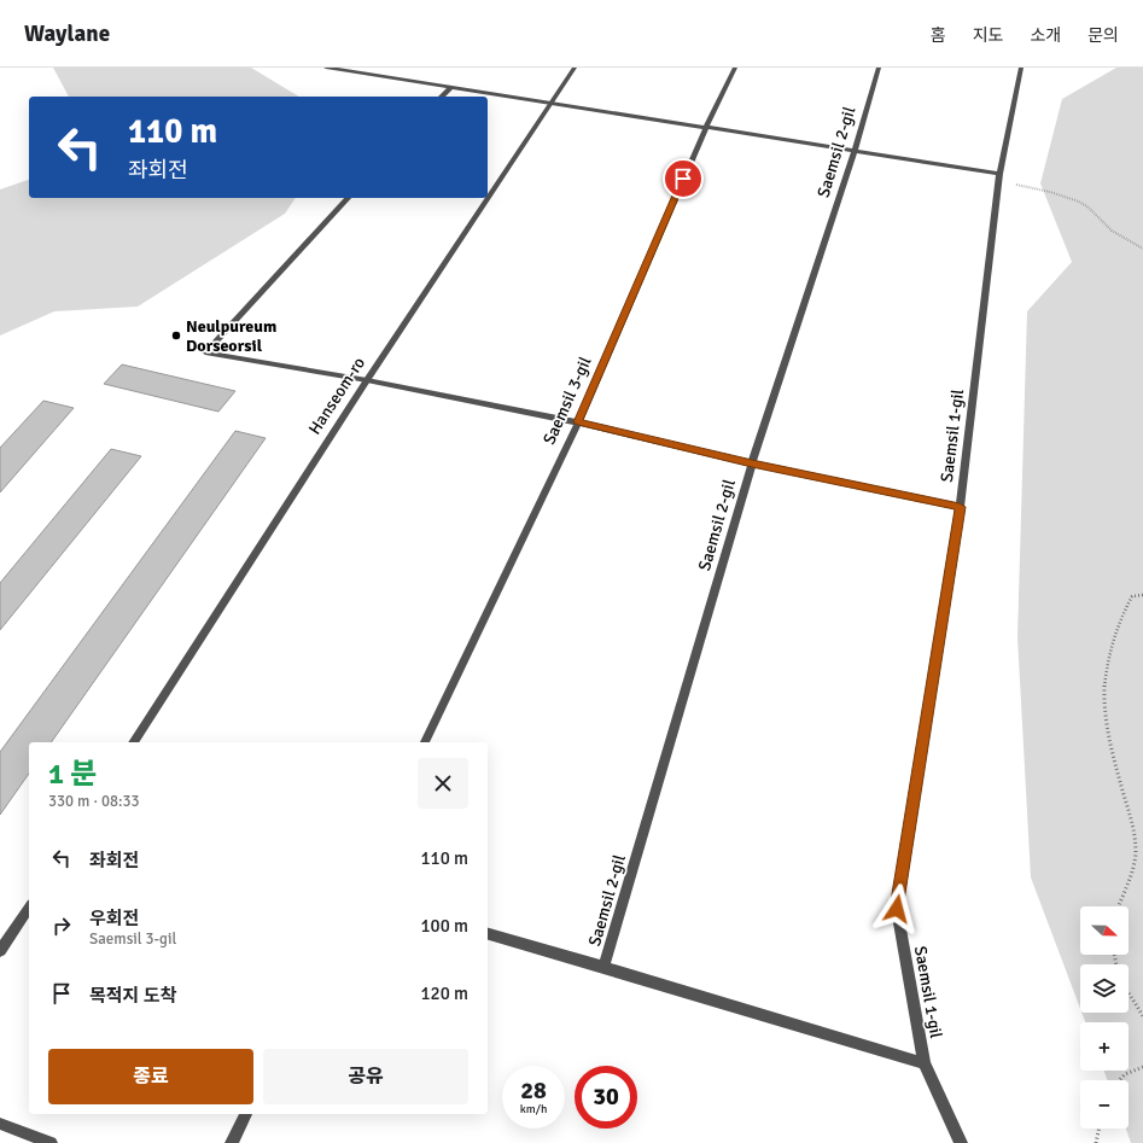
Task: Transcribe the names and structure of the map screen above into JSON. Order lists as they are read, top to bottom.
{
  "streets": {
    "street": [
      "Saemsil 2-gil",
      "Hanseom-ro",
      "Saemsil 3-gil",
      "Saemsil 1-gil"
    ]
  },
  "places": ["Neulpureum Dorseorsil"],
  "north": "right",
  "page": {
    "header": "Waylane",
    "nav": [
      "홈",
      "지도",
      "소개",
      "문의"
    ],
    "turn": ["110 m", "좌회전"],
    "heading": ["1 분", "330 m · 08:33"],
    "list": [
      {
        "name": "좌회전",
        "value": "110 m"
      },
      {
        "name": "우회전",
        "note": "Saemsil 3-gil",
        "value": "100 m"
      },
      {
        "name": "목적지 도착",
        "value": "120 m"
      }
    ],
    "map_buttons": ["+", "−"],
    "buttons": ["종료", "공유"],
    "speed": "28 km/h",
    "limit": "30"
  }
}
